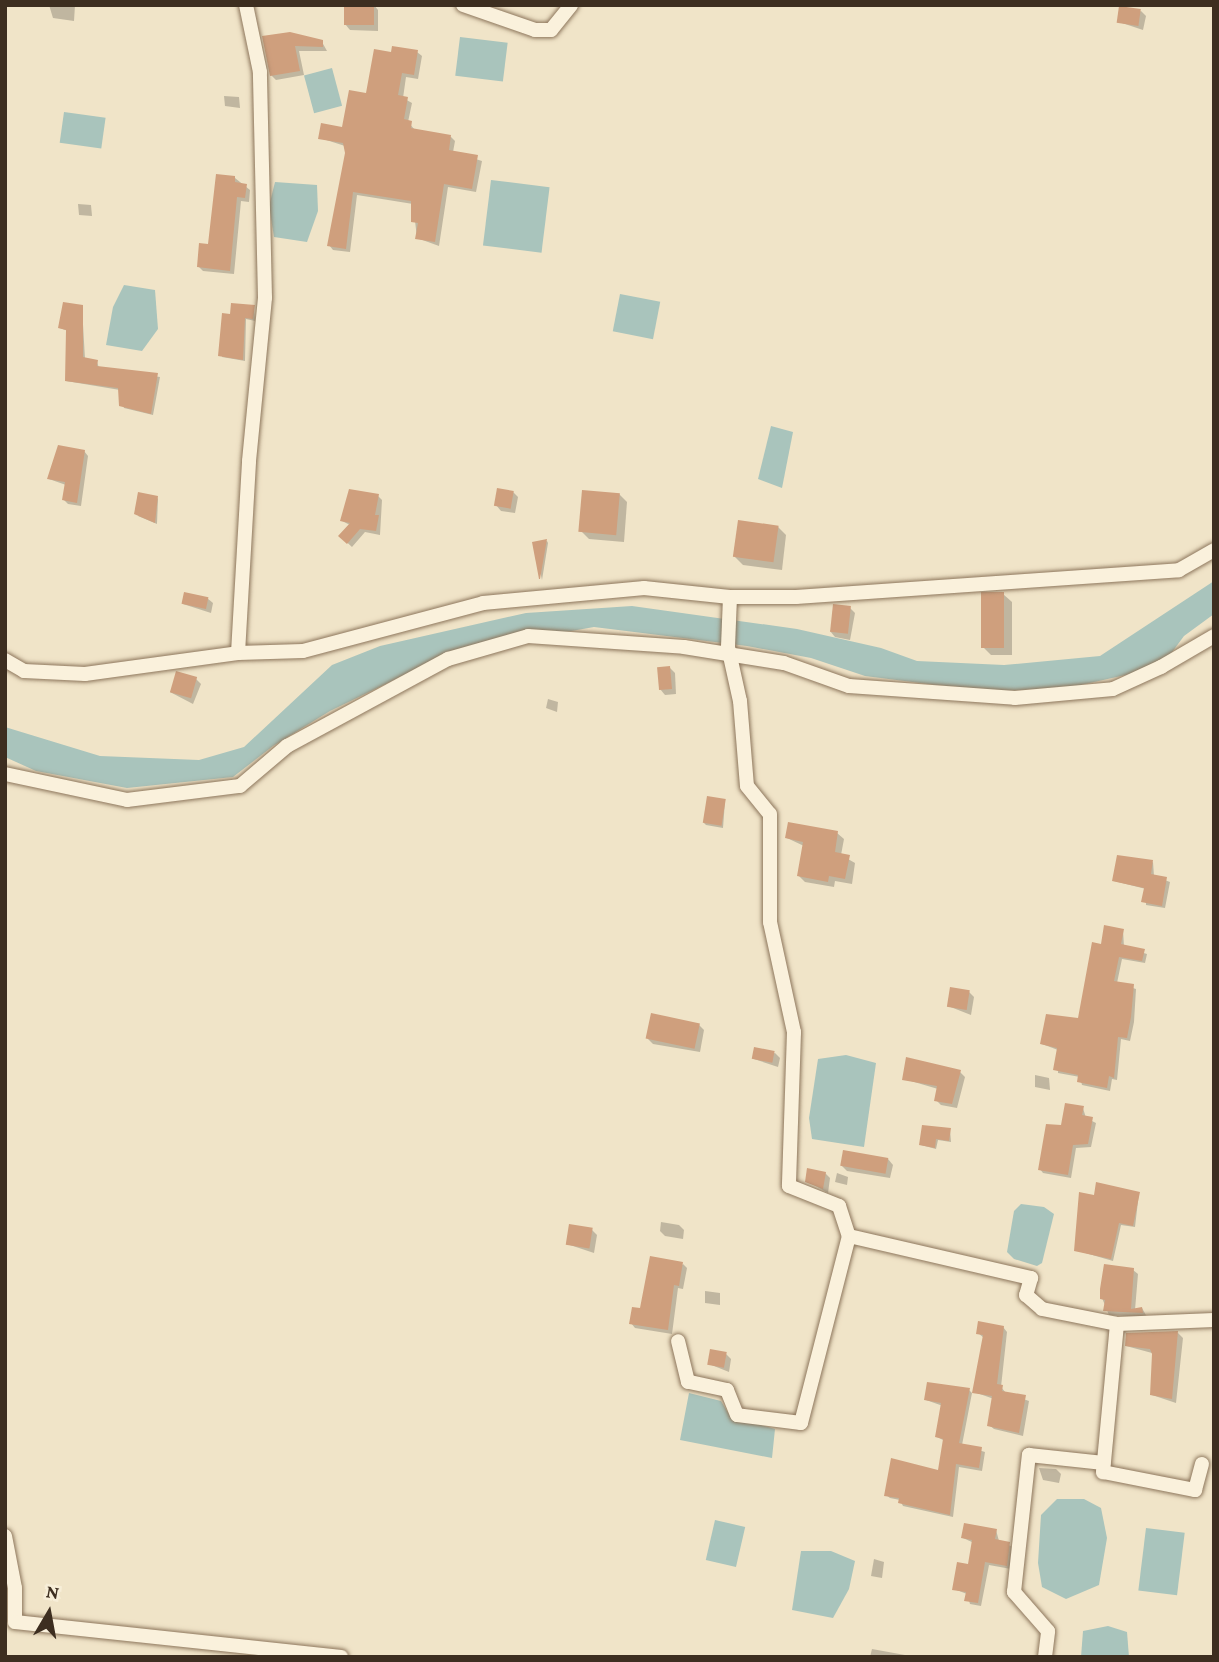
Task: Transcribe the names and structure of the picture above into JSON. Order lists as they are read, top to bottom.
{
  "north": "top"
}
